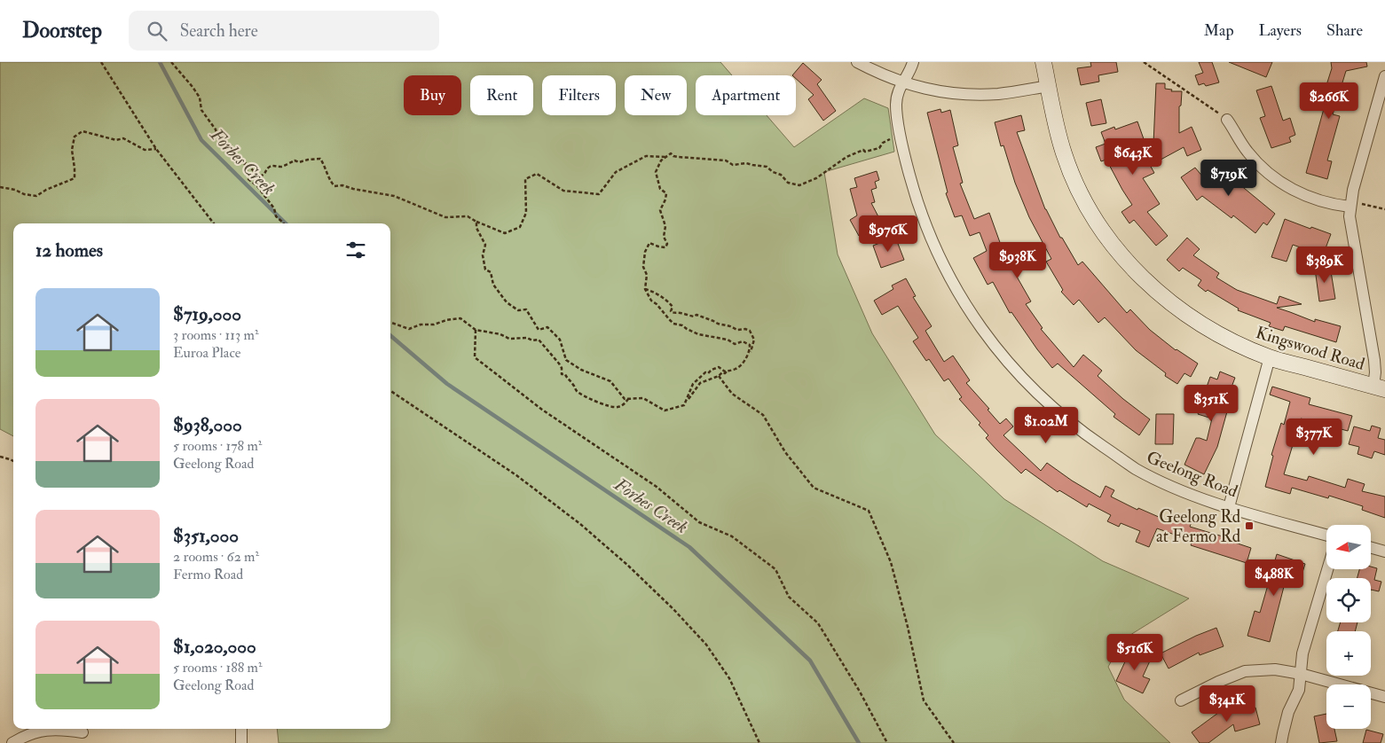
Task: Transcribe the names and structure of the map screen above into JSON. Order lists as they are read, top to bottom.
{
  "streets": {
    "street": ["Kingswood Road", "Geelong Road"]
  },
  "water": ["Forbes Creek"],
  "places": {
    "transit": ["Geelong Rd at Fermo Rd"]
  },
  "north": "left",
  "page": {
    "header": "Doorstep",
    "search": "Search here",
    "nav": ["Map", "Layers", "Share"],
    "chip": [
      "Buy",
      "Rent",
      "Filters",
      "New",
      "Apartment"
    ],
    "price": [
      "$266K",
      "$643K",
      "$719K",
      "$976K",
      "$938K",
      "$389K",
      "$351K",
      "$1.02M",
      "$377K",
      "$488K",
      "$516K",
      "$341K"
    ],
    "heading": "12 homes",
    "list": [
      {
        "name": "$719,000",
        "note": "3 rooms · 113 m² · Euroa Place"
      },
      {
        "name": "$938,000",
        "note": "5 rooms · 178 m² · Geelong Road"
      },
      {
        "name": "$351,000",
        "note": "2 rooms · 62 m² · Fermo Road"
      },
      {
        "name": "$1,020,000",
        "note": "5 rooms · 188 m² · Geelong Road"
      }
    ],
    "map_buttons": ["+", "−"]
  }
}
